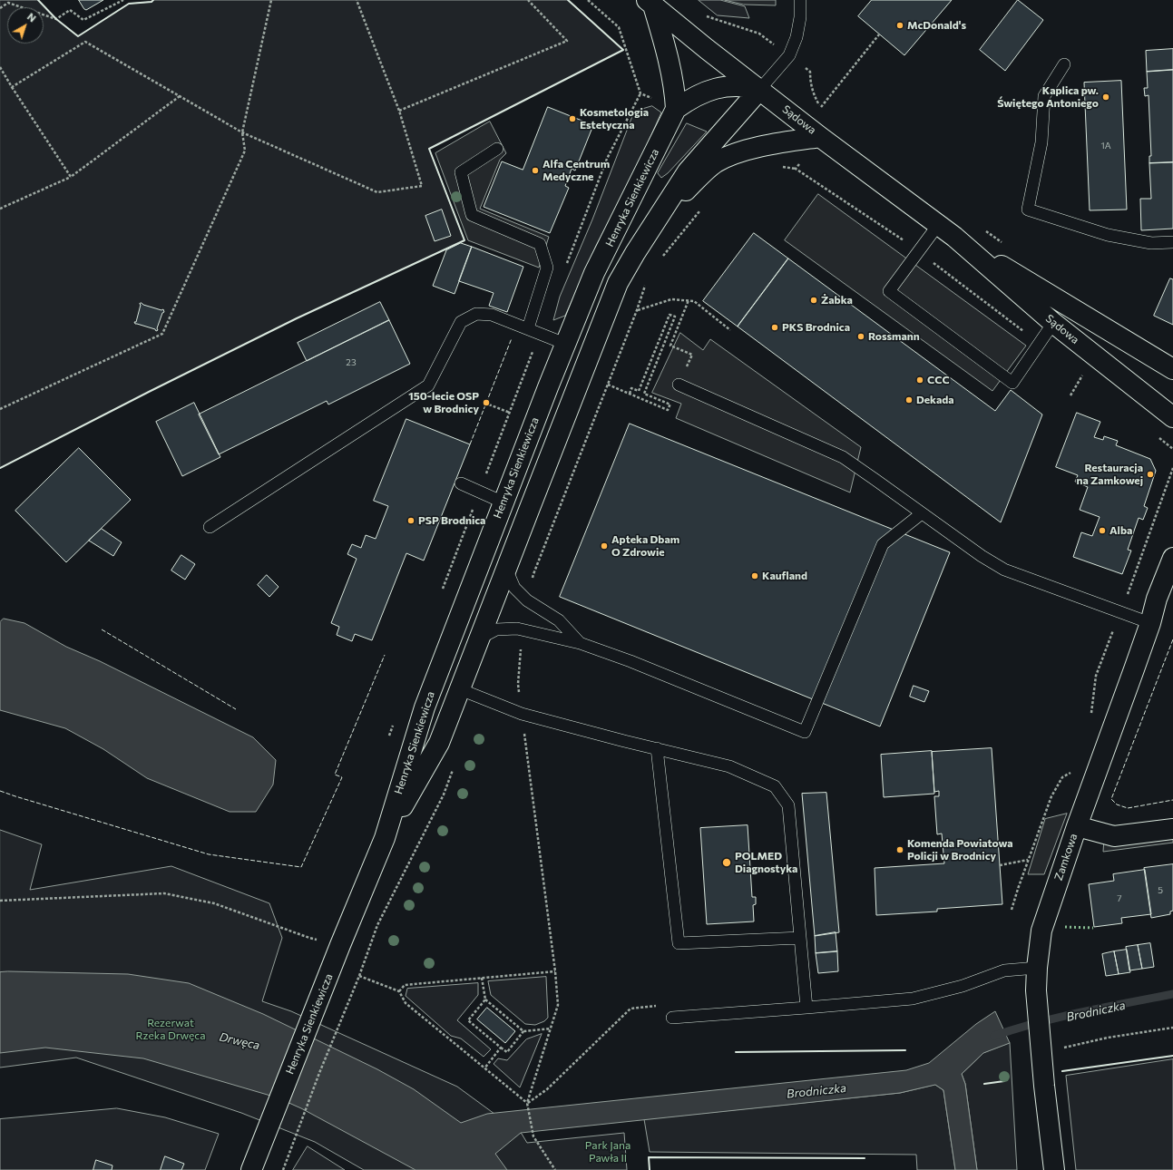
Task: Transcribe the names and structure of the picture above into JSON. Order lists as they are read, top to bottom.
{
  "streets": {
    "main road": ["Sądowa", "Henryka Sienkiewicza", "Zamkowa"]
  },
  "crossings": [
    ["Sądowa", "Henryka Sienkiewicza"]
  ],
  "water": ["Brodniczka", "Drwęca"],
  "parks": ["Rezerwat Rzeka Drwęca", "Park Jana Pawła II"],
  "places": [
    "McDonald's",
    "Kaplica pw. Świętego Antoniego",
    "Kosmetologia Estetyczna",
    "Alfa Centrum Medyczne",
    "Żabka",
    "PKS Brodnica",
    "Rossmann",
    "CCC",
    "Dekada",
    "150-lecie OSP w Brodnicy",
    "Restauracja na Zamkowej",
    "PSP Brodnica",
    "Alba",
    "Apteka Dbam O Zdrowie",
    "Kaufland",
    "Komenda Powiatowa Policji w Brodnicy",
    "POLMED Diagnostyka"
  ],
  "house_numbers": [
    "1A",
    "23",
    "5",
    "7"
  ],
  "north": "top right"
}
